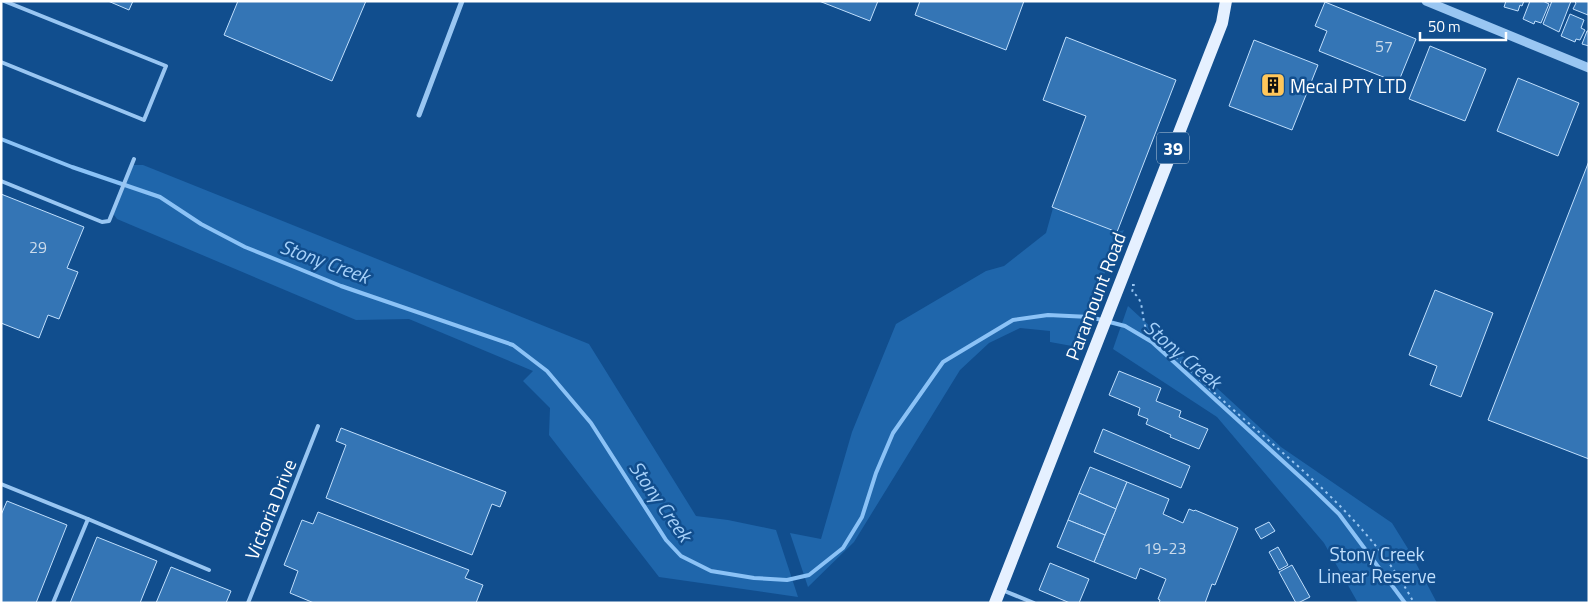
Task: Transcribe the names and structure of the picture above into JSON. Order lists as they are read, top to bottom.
{
  "streets": {
    "main road": ["39", "Paramount Road"],
    "lane": ["Victoria Drive"]
  },
  "water": ["Stony Creek"],
  "parks": ["Stony Creek Linear Reserve"],
  "places": {
    "building": ["Mecal PTY LTD"]
  },
  "house_numbers": ["57", "29", "19-23"],
  "scale_bar": "50 m"
}
